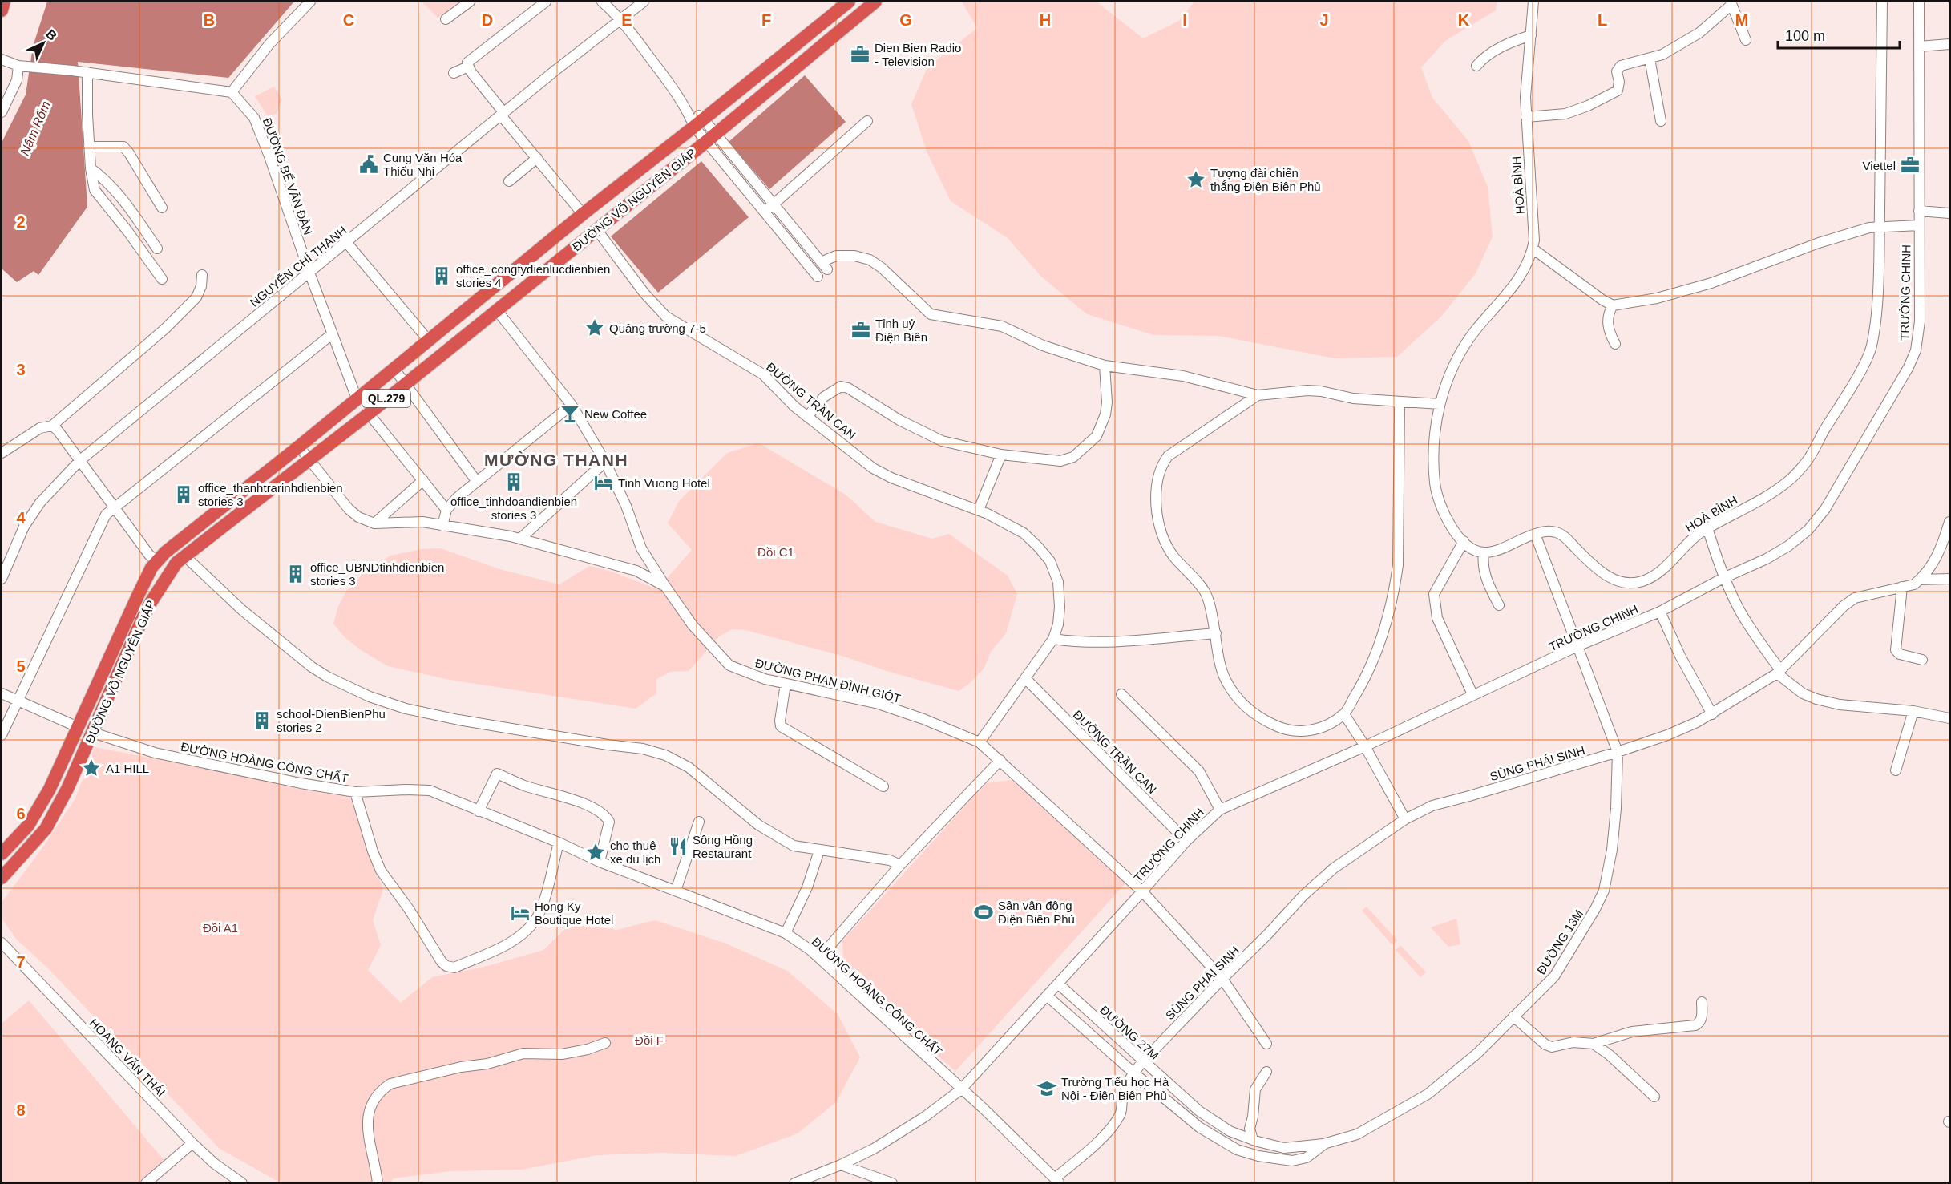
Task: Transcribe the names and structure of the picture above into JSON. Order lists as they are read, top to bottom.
{
  "streets": {
    "highway": ["ĐƯỜNG VÕ NGUYÊN GIÁP", "QL.279"],
    "street": [
      "ĐƯỜNG BẾ VĂN ĐÀN",
      "HOÀ BÌNH",
      "NGUYỄN CHÍ THANH",
      "TRƯỜNG CHINH",
      "ĐƯỜNG TRẦN CAN",
      "ĐƯỜNG PHAN ĐÌNH GIÓT",
      "ĐƯỜNG HOÀNG CÔNG CHẤT",
      "SÙNG PHÁI SINH",
      "ĐƯỜNG 13M",
      "ĐƯỜNG 27M",
      "HOÀNG VĂN THÁI"
    ]
  },
  "crossings": [
    ["ĐƯỜNG BẾ VĂN ĐÀN", "ĐƯỜNG VÕ NGUYÊN GIÁP"],
    ["ĐƯỜNG BẾ VĂN ĐÀN", "NGUYỄN CHÍ THANH"],
    ["HOÀ BÌNH", "ĐƯỜNG 13M"],
    ["ĐƯỜNG VÕ NGUYÊN GIÁP", "ĐƯỜNG TRẦN CAN"],
    ["ĐƯỜNG VÕ NGUYÊN GIÁP", "ĐƯỜNG PHAN ĐÌNH GIÓT"],
    ["ĐƯỜNG VÕ NGUYÊN GIÁP", "ĐƯỜNG HOÀNG CÔNG CHẤT"],
    ["TRƯỜNG CHINH", "ĐƯỜNG TRẦN CAN"],
    ["TRƯỜNG CHINH", "ĐƯỜNG PHAN ĐÌNH GIÓT"],
    ["TRƯỜNG CHINH", "ĐƯỜNG HOÀNG CÔNG CHẤT"],
    ["TRƯỜNG CHINH", "ĐƯỜNG 13M"],
    ["TRƯỜNG CHINH", "ĐƯỜNG 27M"],
    ["ĐƯỜNG TRẦN CAN", "ĐƯỜNG PHAN ĐÌNH GIÓT"],
    ["ĐƯỜNG PHAN ĐÌNH GIÓT", "SÙNG PHÁI SINH"],
    ["SÙNG PHÁI SINH", "ĐƯỜNG 13M"],
    ["SÙNG PHÁI SINH", "ĐƯỜNG 27M"],
    ["ĐƯỜNG 13M", "ĐƯỜNG 27M"]
  ],
  "districts": ["MƯỜNG THANH"],
  "water": ["Nậm Rốm"],
  "parks": ["Đồi C1", "Đồi A1", "Đồi F"],
  "places": {
    "office": ["Dien Bien Radio - Television", "Viettel", "Tỉnh uỷ Điện Biên"],
    "public building": ["Cung Văn Hóa Thiếu Nhi"],
    "place": [
      "Tượng đài chiến thắng Điện Biên Phủ",
      "Quảng trường 7-5",
      "A1 HILL",
      "cho thuê xe du lịch"
    ],
    "building": [
      "office_congtydienlucdienbien stories 4",
      "office_tinhdoandienbien stories 3",
      "office_thanhtrarinhdienbien stories 3",
      "office_UBNDtinhdienbien stories 3",
      "school-DienBienPhu stories 2"
    ],
    "bar": ["New Coffee"],
    "hotel": ["Tinh Vuong Hotel", "Hong Ky Boutique Hotel"],
    "restaurant": ["Sông Hồng Restaurant"],
    "sports": ["Sân vận động Điện Biên Phủ"],
    "school or university": ["Trường Tiểu học Hà Nội - Điện Biên Phủ"]
  },
  "scale_bar": "100 m",
  "north": "top right",
  "grid": {
    "columns": [
      "B",
      "C",
      "D",
      "E",
      "F",
      "G",
      "H",
      "I",
      "J",
      "K",
      "L",
      "M"
    ],
    "rows": [
      "2",
      "3",
      "4",
      "5",
      "6",
      "7",
      "8"
    ]
  }
}
